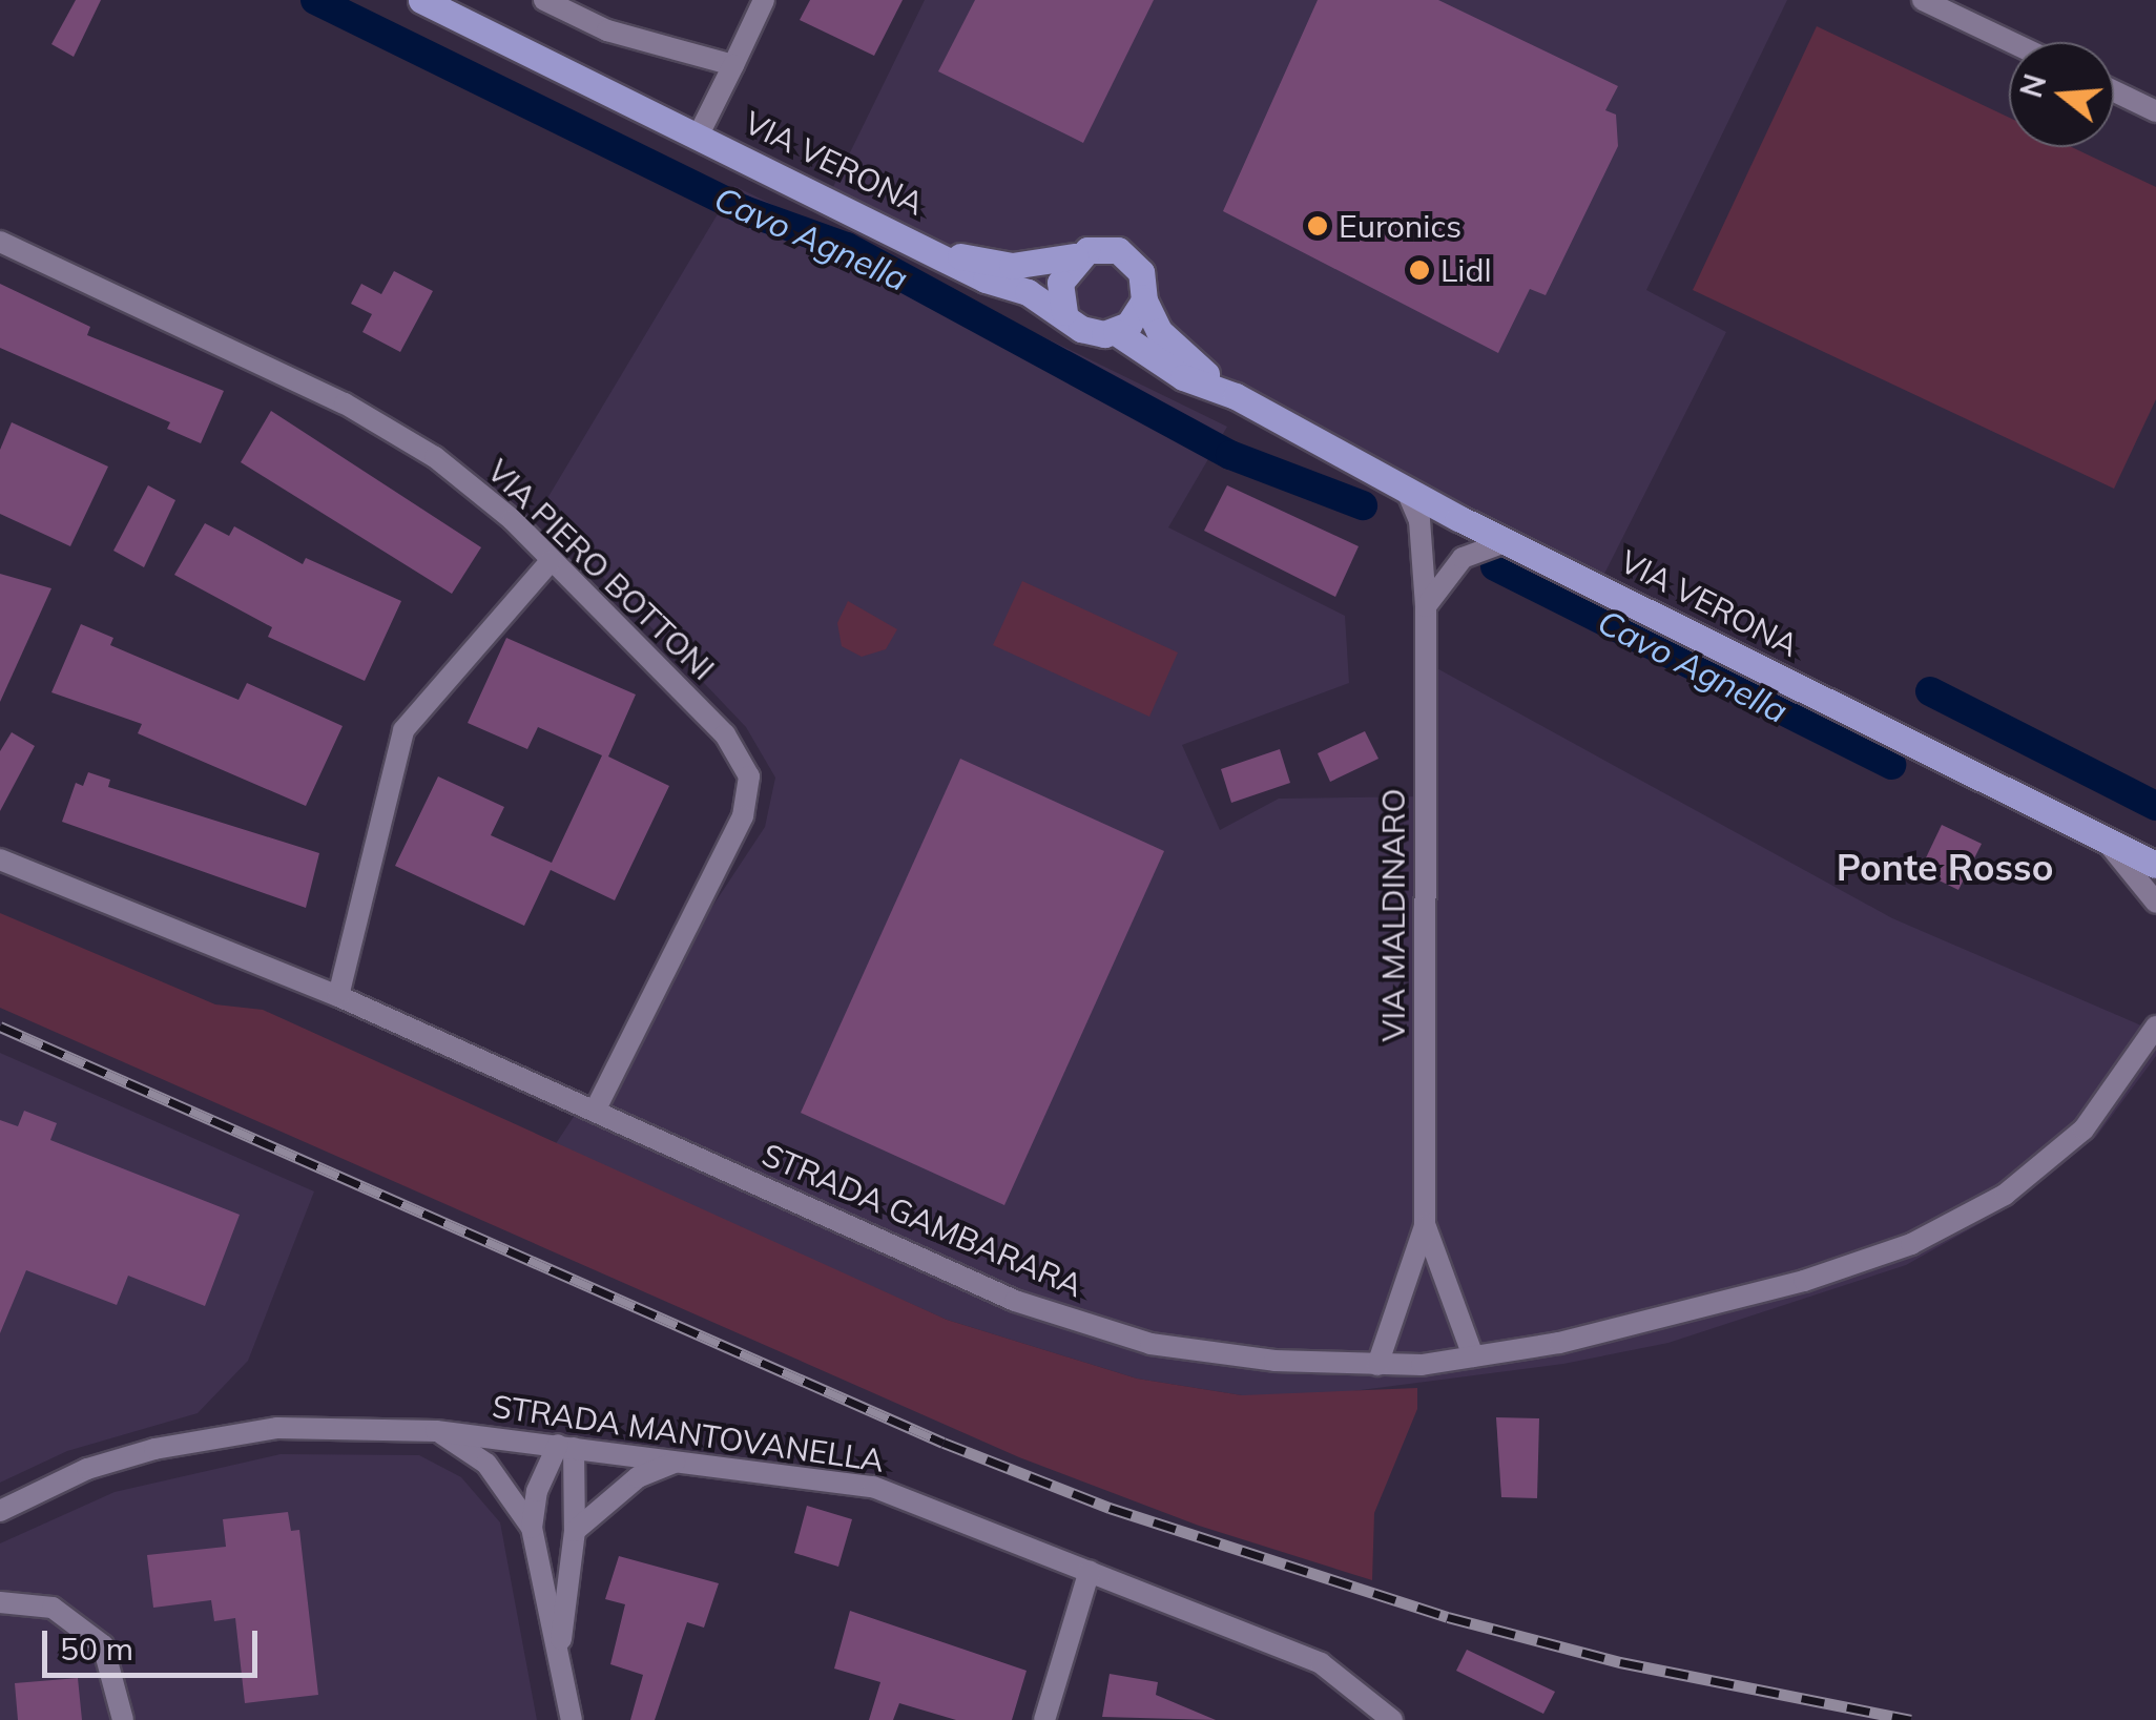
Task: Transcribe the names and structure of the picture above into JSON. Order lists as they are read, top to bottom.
{
  "streets": {
    "main road": ["VIA VERONA"],
    "street": [
      "VIA PIERO BOTTONI",
      "VIA MALDINARO",
      "STRADA GAMBARARA",
      "STRADA MANTOVANELLA"
    ]
  },
  "crossings": [
    ["VIA VERONA", "VIA MALDINARO"],
    ["VIA PIERO BOTTONI", "STRADA GAMBARARA"],
    ["VIA MALDINARO", "STRADA GAMBARARA"]
  ],
  "districts": ["Ponte Rosso"],
  "water": ["Cavo Agnella"],
  "places": ["Euronics", "Lidl"],
  "scale_bar": "50 m",
  "north": "left"
}
